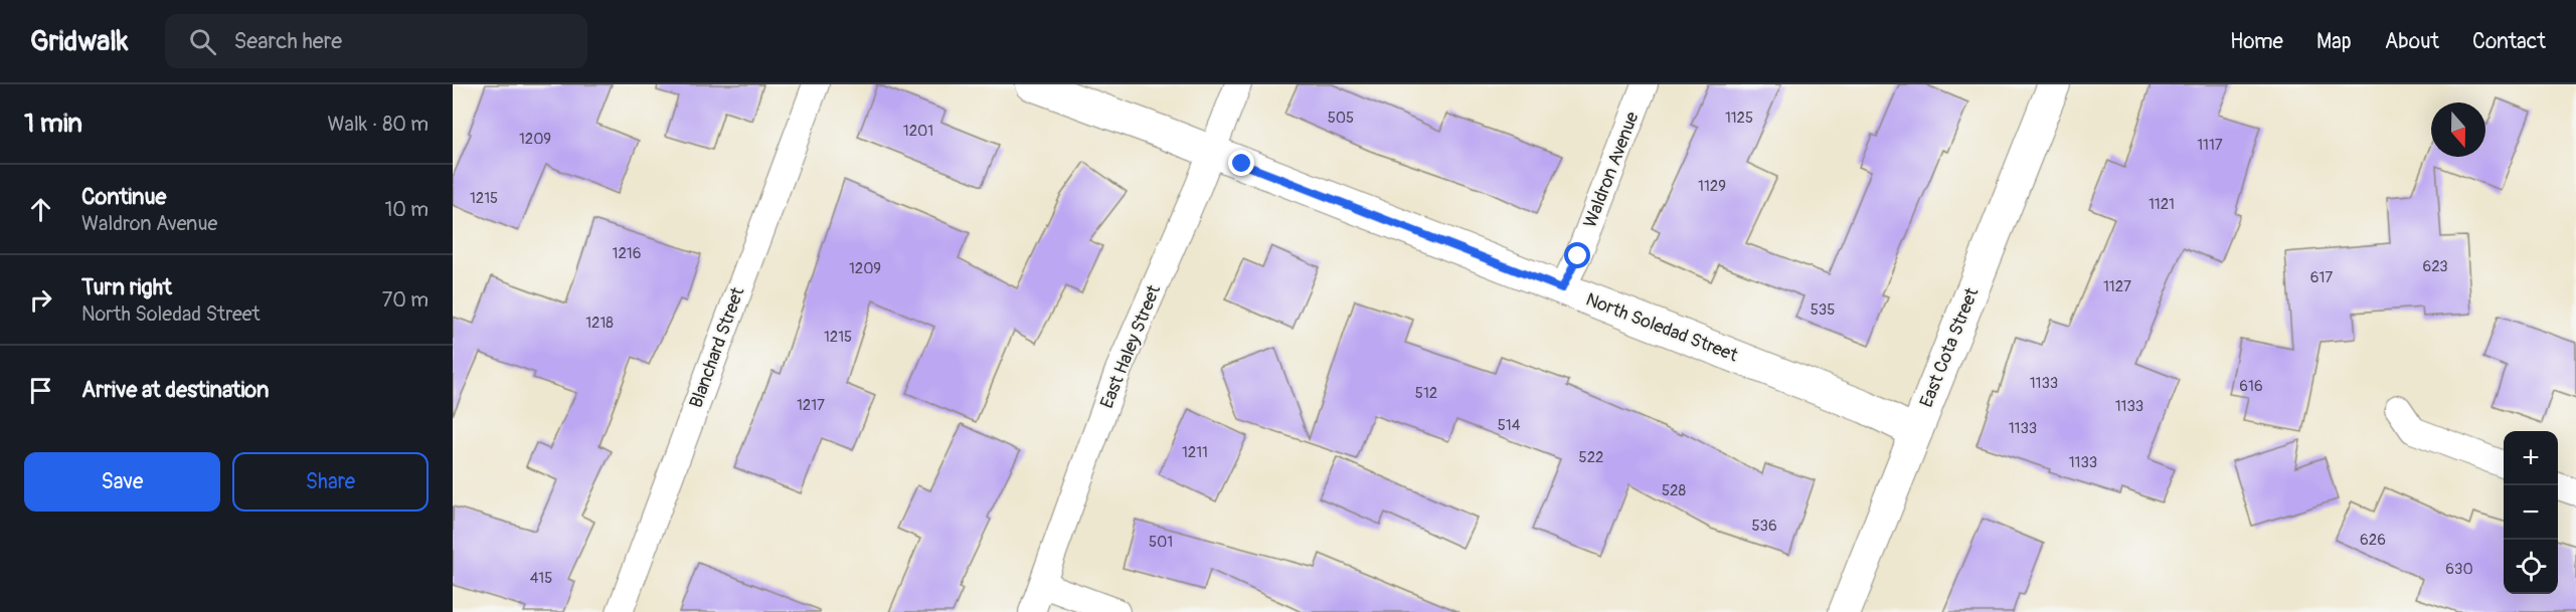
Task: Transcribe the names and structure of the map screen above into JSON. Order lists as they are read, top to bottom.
{
  "streets": {
    "street": [
      "Waldron Avenue",
      "North Soledad Street",
      "East Haley Street",
      "Blanchard Street",
      "East Cota Street"
    ]
  },
  "crossings": [
    ["Waldron Avenue", "North Soledad Street"],
    ["North Soledad Street", "East Haley Street"],
    ["North Soledad Street", "East Cota Street"]
  ],
  "house_numbers": [
    "505",
    "1125",
    "1201",
    "1209",
    "1117",
    "1129",
    "1215",
    "1121",
    "1216",
    "623",
    "1209",
    "617",
    "1127",
    "535",
    "1218",
    "1215",
    "1133",
    "616",
    "512",
    "1217",
    "1133",
    "514",
    "1133",
    "1211",
    "522",
    "1133",
    "528",
    "536",
    "626",
    "501",
    "630",
    "415"
  ],
  "north": "bottom",
  "page": {
    "header": "Gridwalk",
    "search": "Search here",
    "nav": [
      "Home",
      "Map",
      "About",
      "Contact"
    ],
    "heading": ["1 min", "Walk · 80 m"],
    "list": [
      ["Continue", "Waldron Avenue", "10 m"],
      ["Turn right", "North Soledad Street", "70 m"],
      "Arrive at destination"
    ],
    "map_buttons": ["+", "−"],
    "buttons": ["Save", "Share"]
  }
}
